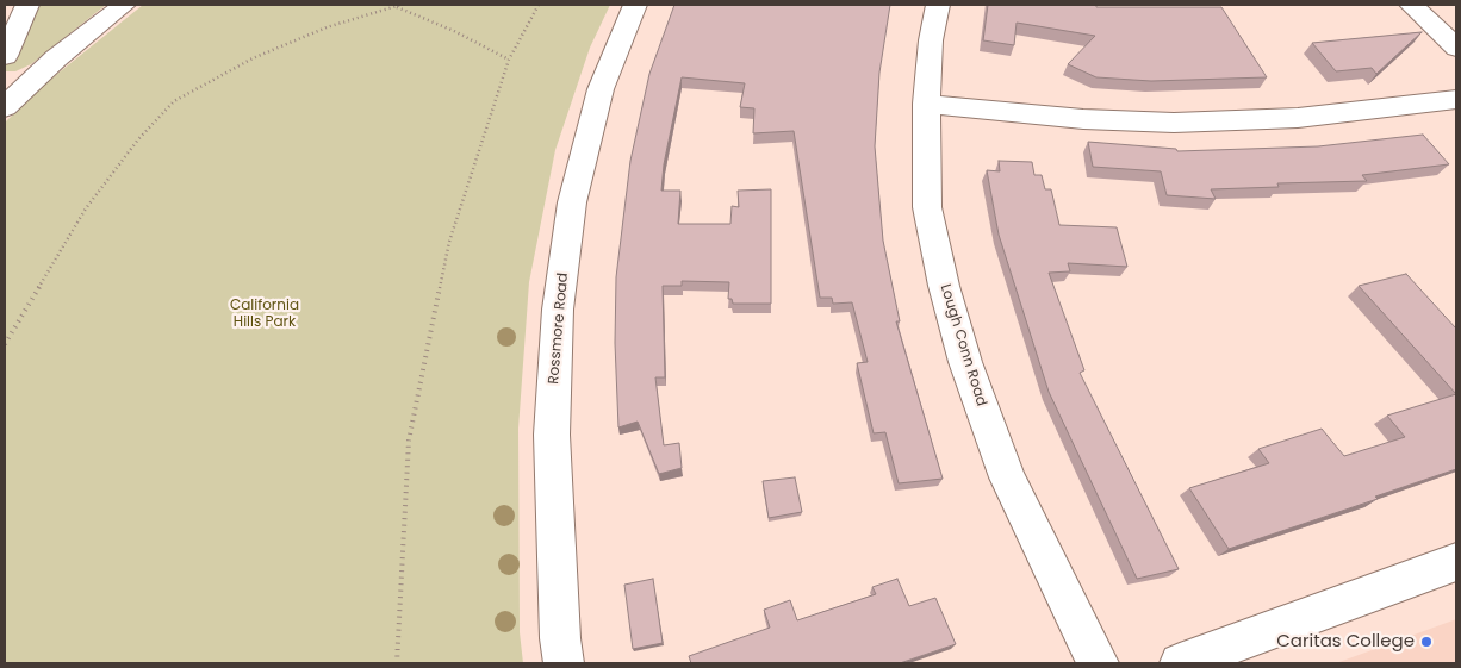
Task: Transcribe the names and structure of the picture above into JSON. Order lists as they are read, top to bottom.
{
  "streets": {
    "street": ["Rossmore Road", "Lough Conn Road"]
  },
  "parks": ["California Hills Park"],
  "places": ["Caritas College"]
}
